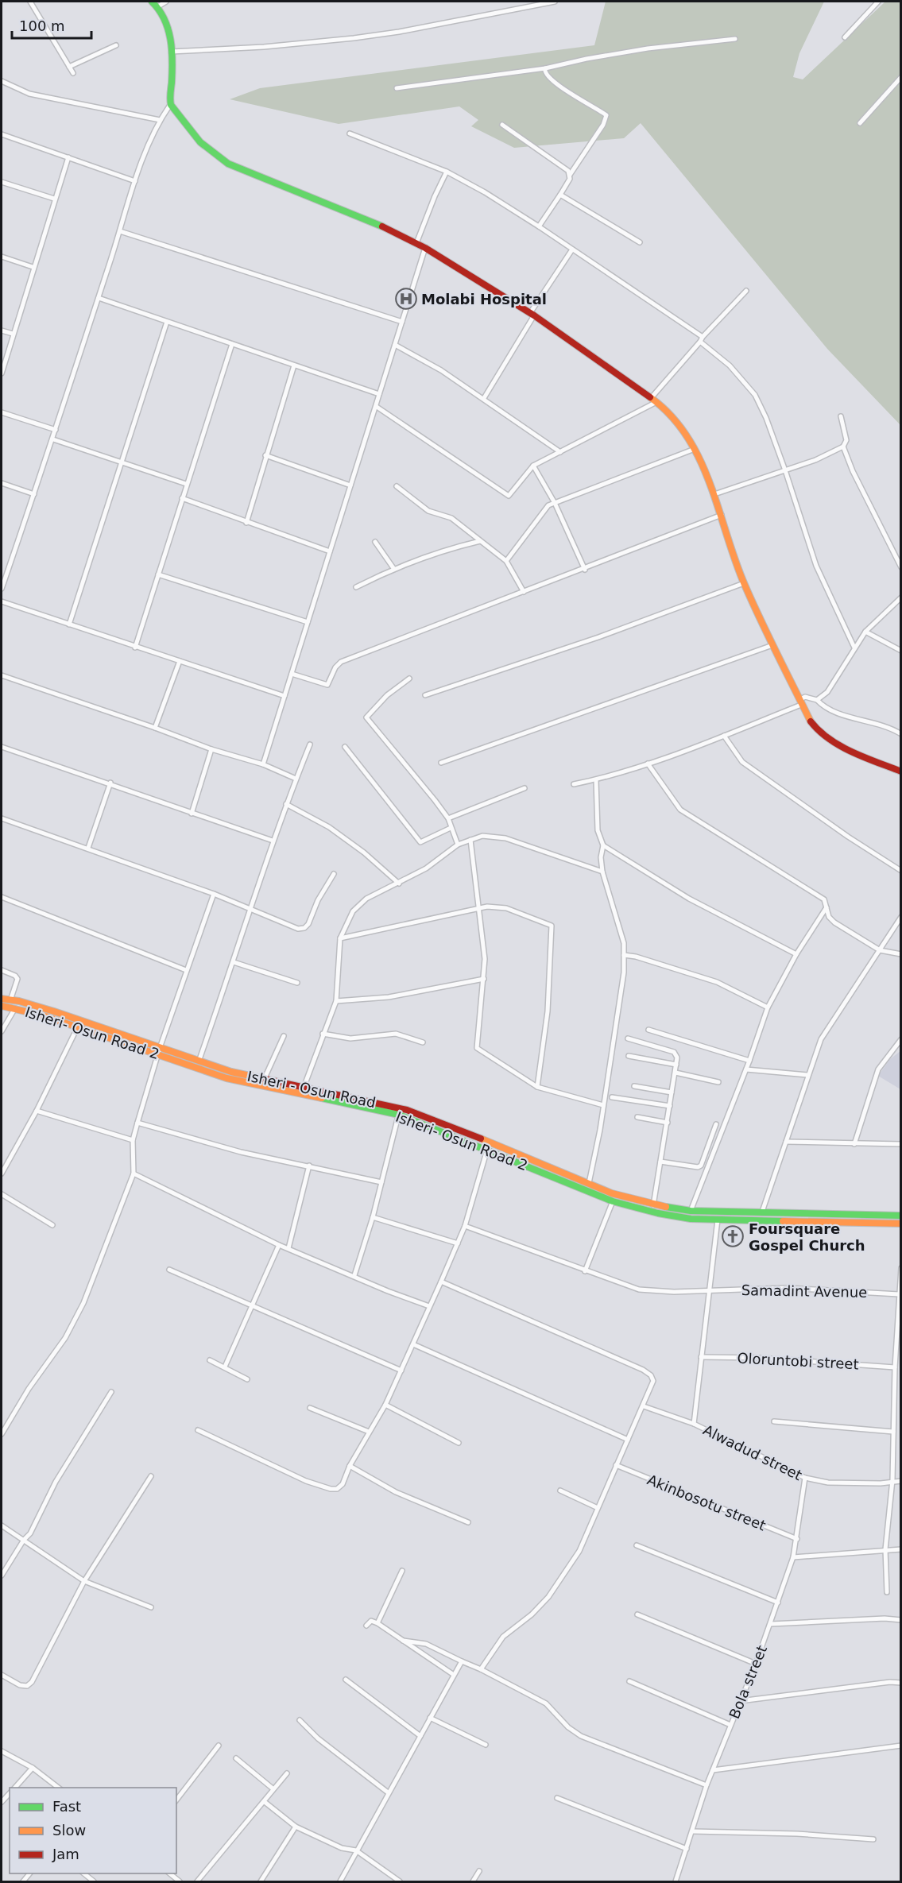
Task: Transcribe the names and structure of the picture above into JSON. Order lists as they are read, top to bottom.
{
  "streets": {
    "main road": ["Isheri- Osun Road 2", "Isheri - Osun Road"],
    "street": [
      "Samadint Avenue",
      "Oloruntobi street",
      "Alwadud street",
      "Akinbosotu street",
      "Bola street"
    ]
  },
  "crossings": [
    ["Isheri- Osun Road 2", "Isheri - Osun Road"],
    ["Alwadud street", "Bola street"],
    ["Akinbosotu street", "Bola street"]
  ],
  "places": {
    "hospital": ["Molabi Hospital"],
    "church": ["Foursquare Gospel Church"]
  },
  "legend": ["Fast", "Slow", "Jam"],
  "scale_bar": "100 m"
}
